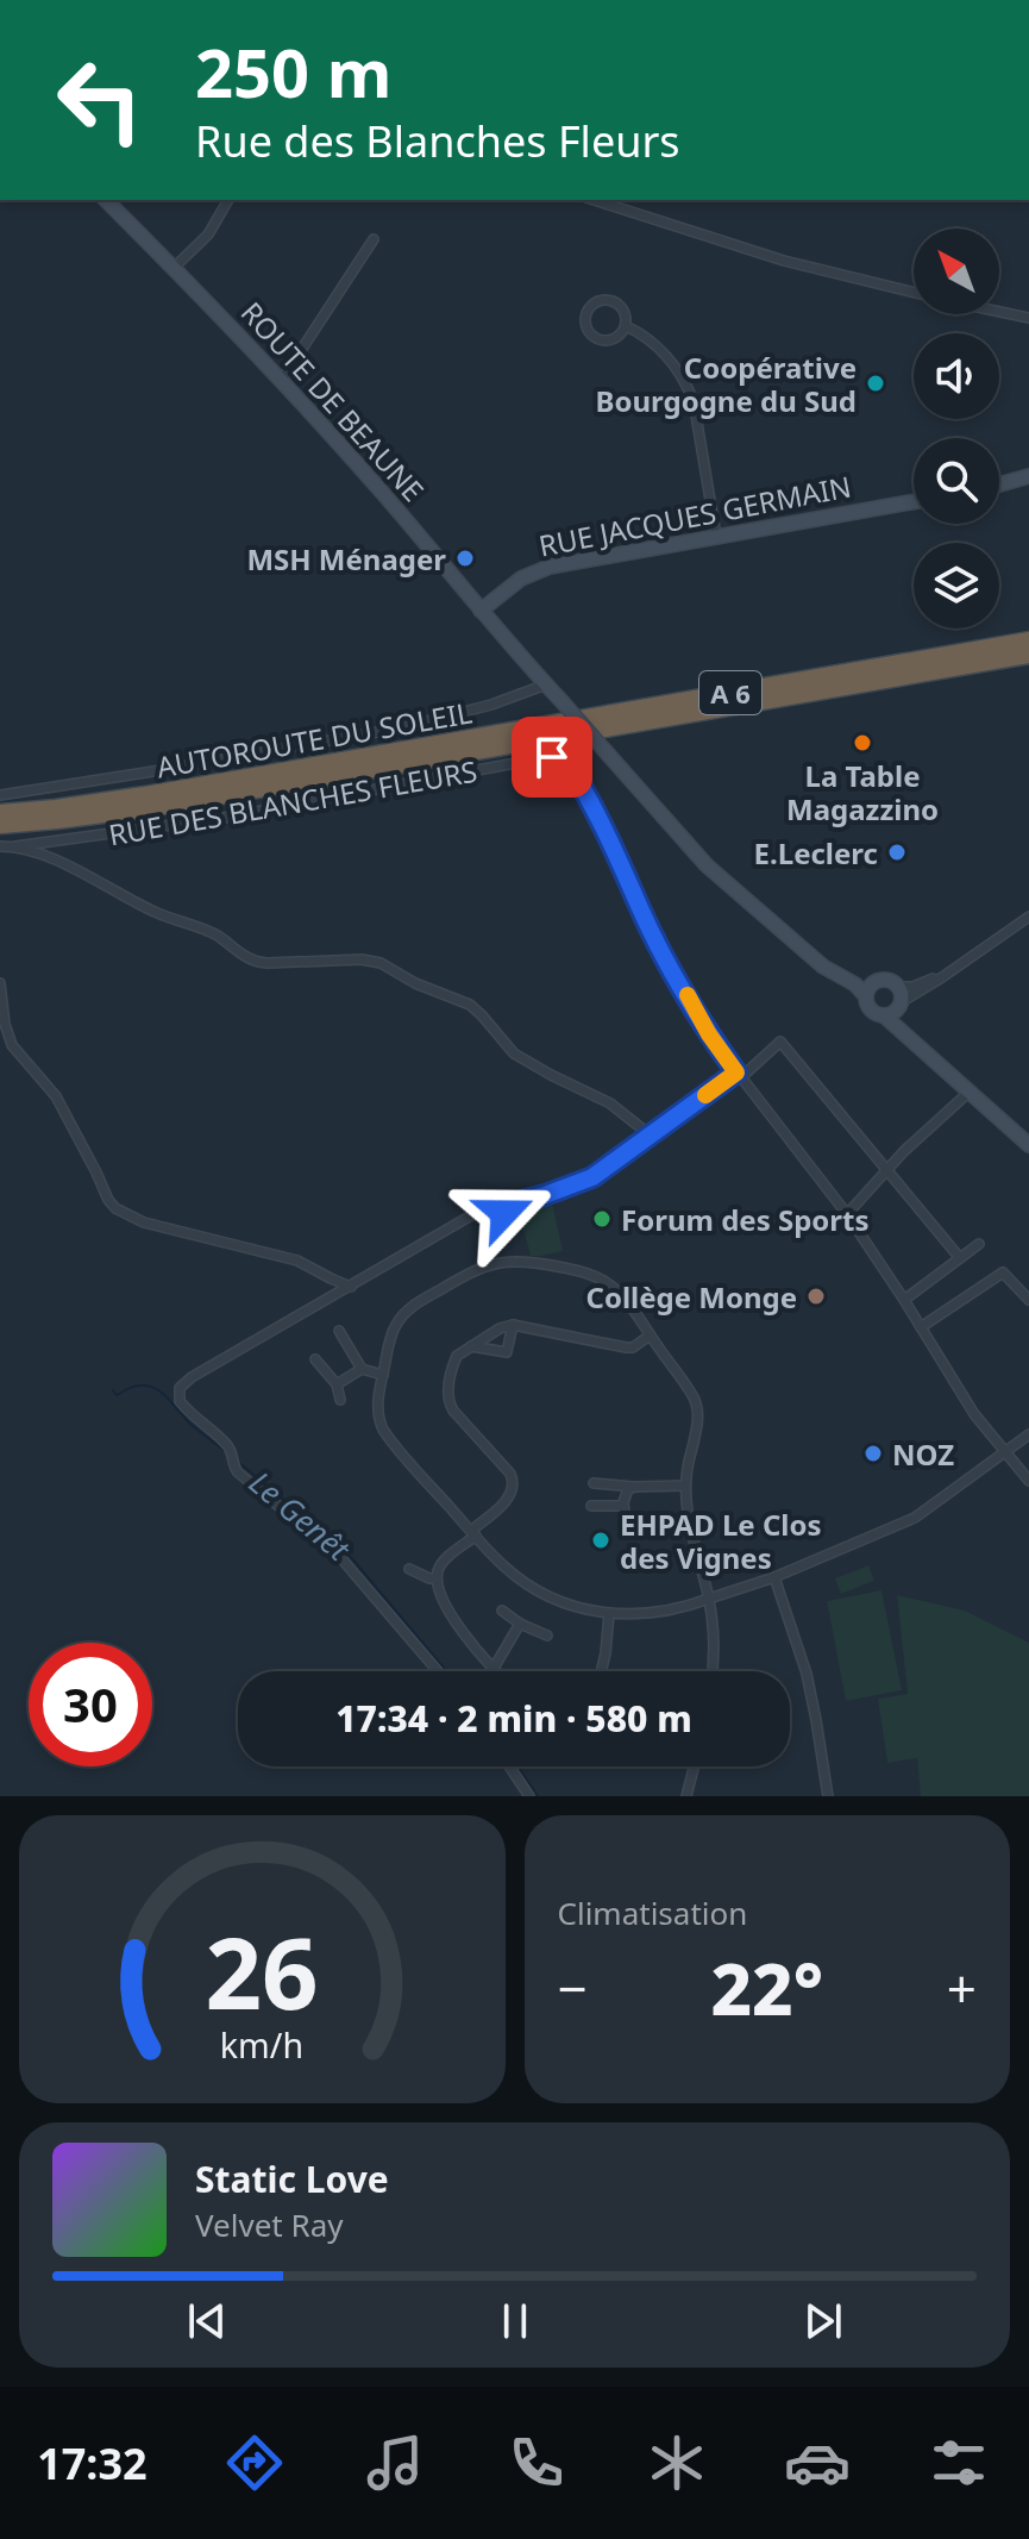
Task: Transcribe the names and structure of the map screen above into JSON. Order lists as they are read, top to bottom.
{
  "streets": {
    "highway": ["A 6", "AUTOROUTE DU SOLEIL"],
    "main road": ["ROUTE DE BEAUNE", "RUE JACQUES GERMAIN"],
    "street": ["RUE DES BLANCHES FLEURS"]
  },
  "crossings": [
    ["ROUTE DE BEAUNE", "RUE JACQUES GERMAIN"]
  ],
  "water": ["Le Genêt"],
  "places": [
    "Coopérative Bourgogne du Sud",
    "MSH Ménager",
    "La Table Magazzino",
    "E.Leclerc",
    "Forum des Sports",
    "Collège Monge",
    "NOZ",
    "EHPAD Le Clos des Vignes"
  ],
  "north": "top left",
  "page": {
    "turn": ["250 m", "Rue des Blanches Fleurs"],
    "limit": "30",
    "trip": "17:34 · 2 min · 580 m",
    "tile": "Climatisation",
    "heat": ["−", "22°", "+"],
    "song": ["Static Love", "Velvet Ray"],
    "tabs": "17:32",
    "gauge": ["26", "km/h"]
  }
}
